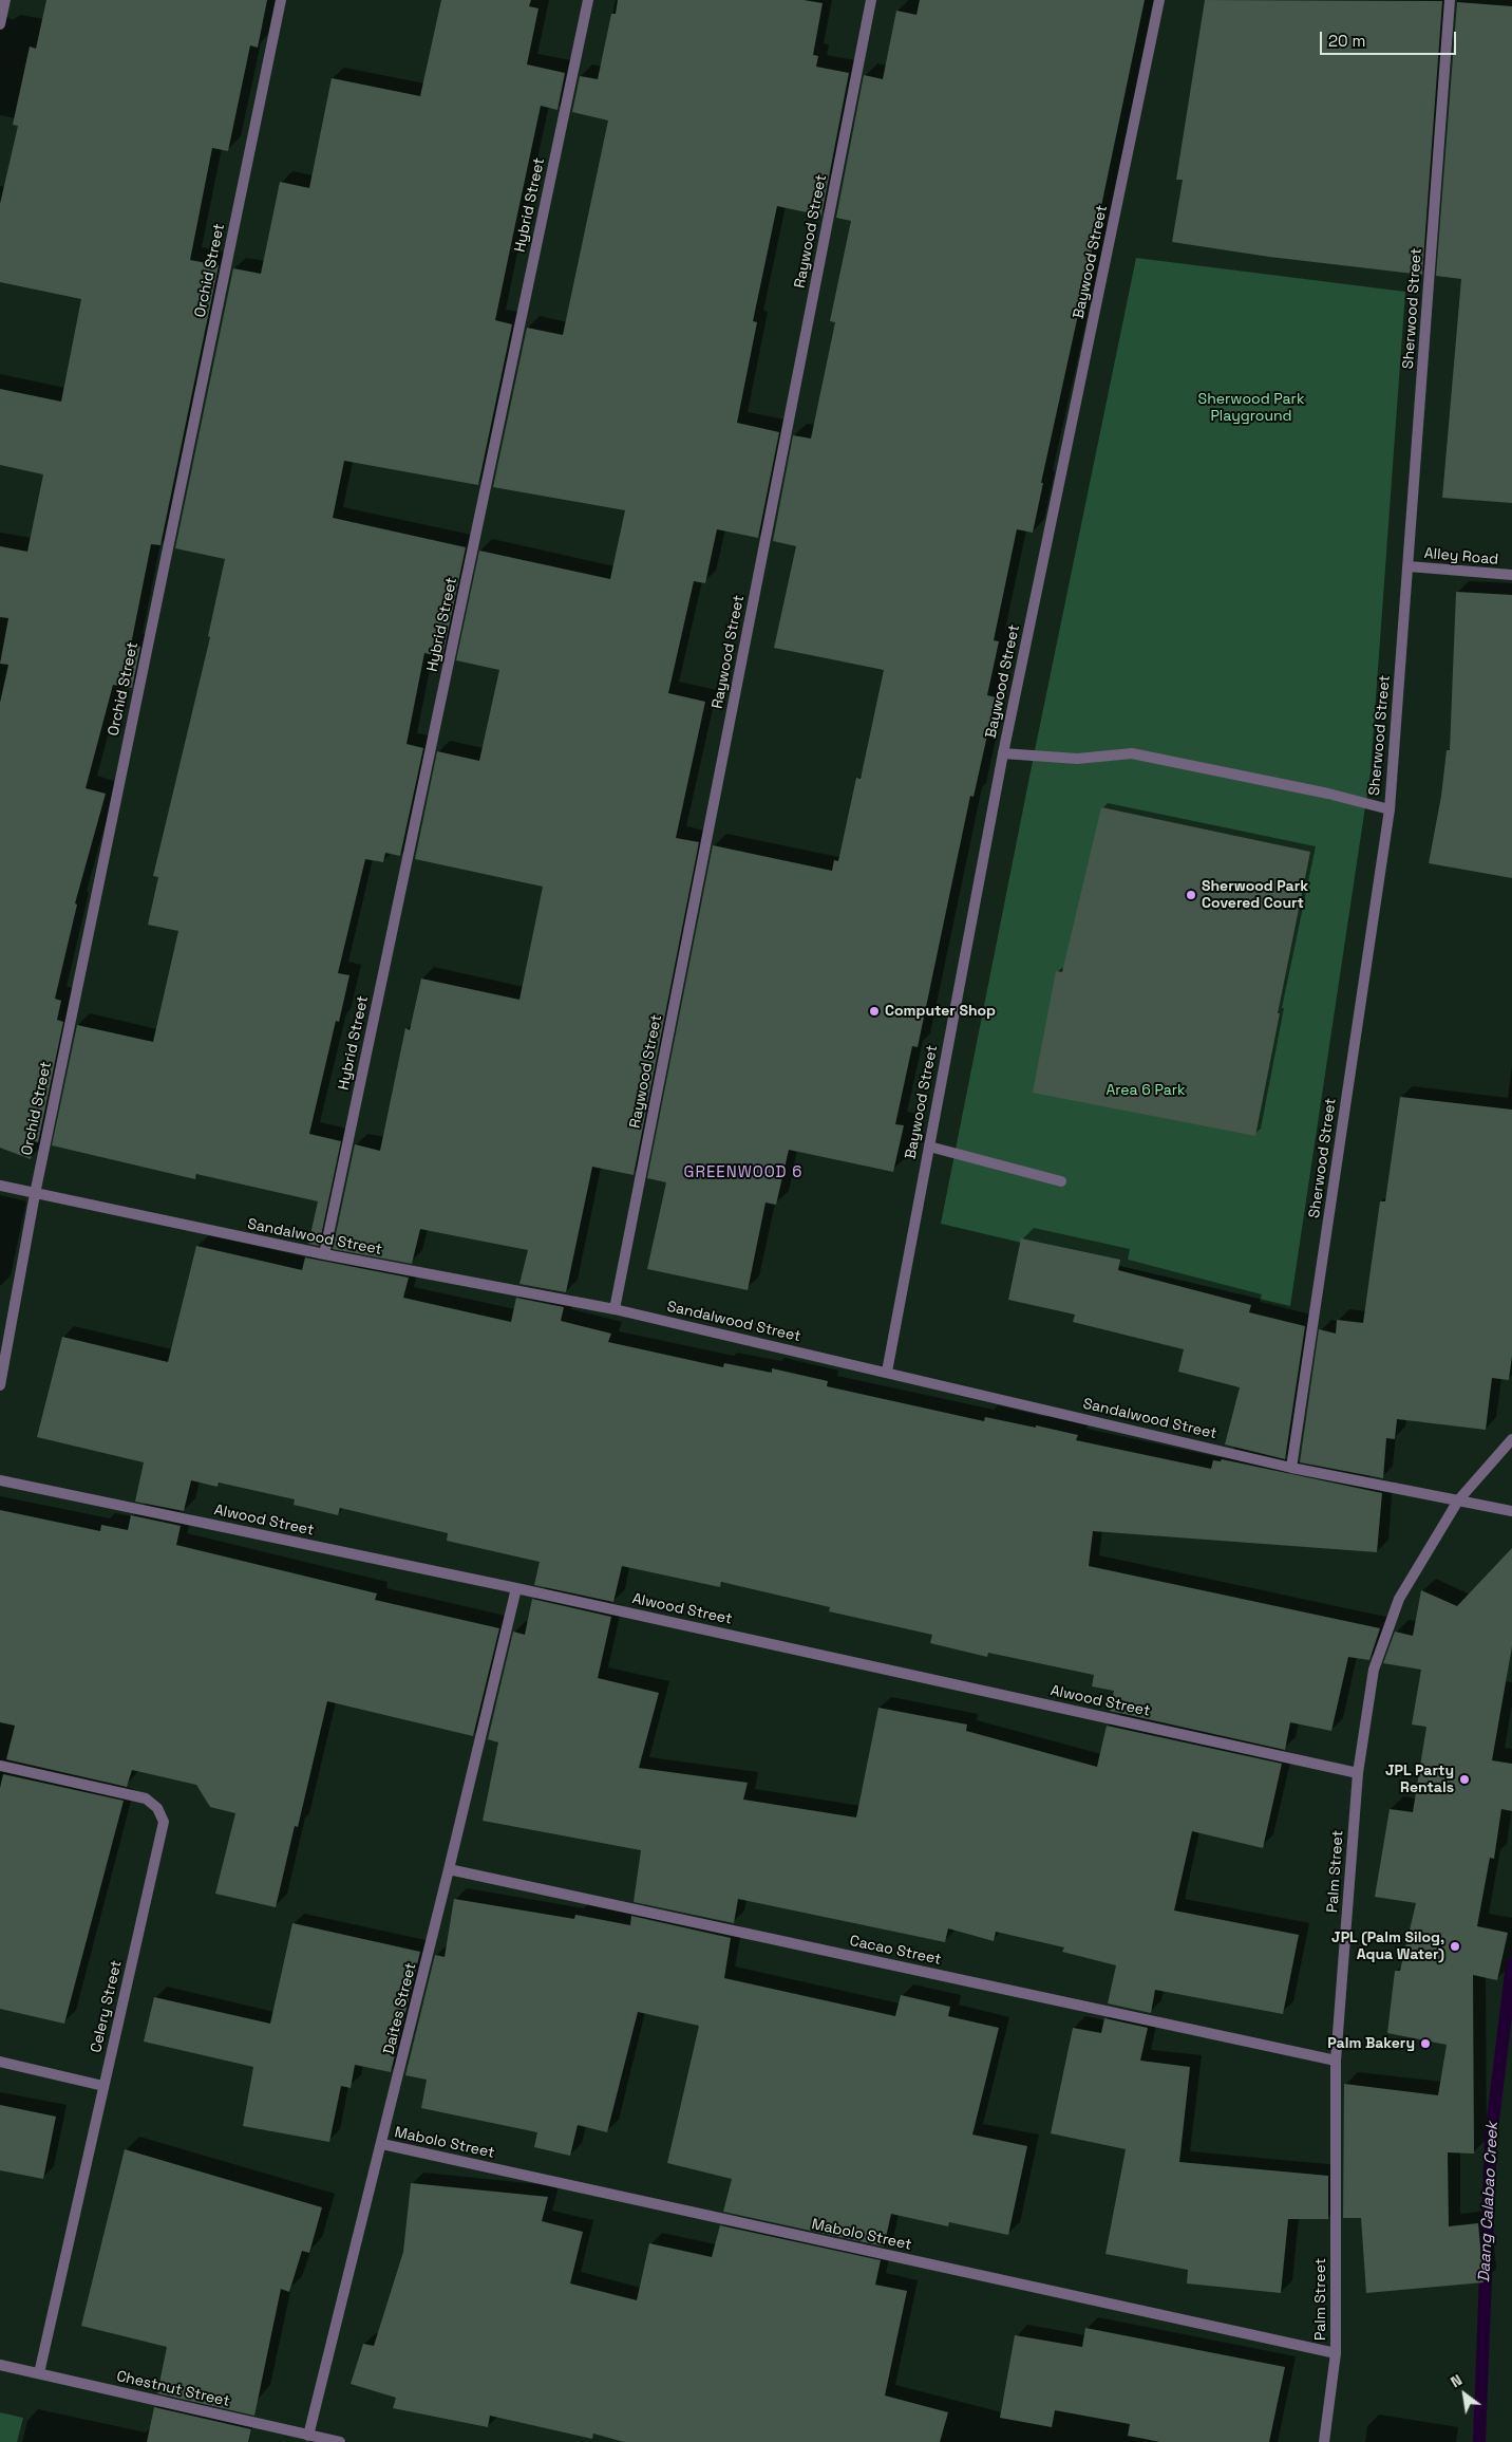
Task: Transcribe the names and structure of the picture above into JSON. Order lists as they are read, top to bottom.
{
  "streets": {
    "street": [
      "Hybrid Street",
      "Raywood Street",
      "Baywood Street",
      "Orchid Street",
      "Sherwood Street",
      "Alley Road",
      "Sandalwood Street",
      "Alwood Street",
      "Palm Street",
      "Cacao Street",
      "Celery Street",
      "Daites Street",
      "Mabolo Street",
      "Chestnut Street"
    ]
  },
  "crossings": [
    ["Hybrid Street", "Sandalwood Street"],
    ["Raywood Street", "Sandalwood Street"],
    ["Baywood Street", "Sandalwood Street"],
    ["Orchid Street", "Sandalwood Street"],
    ["Sherwood Street", "Alley Road"],
    ["Sherwood Street", "Sandalwood Street"],
    ["Sandalwood Street", "Palm Street"],
    ["Alwood Street", "Palm Street"],
    ["Alwood Street", "Daites Street"],
    ["Palm Street", "Cacao Street"],
    ["Palm Street", "Mabolo Street"],
    ["Cacao Street", "Daites Street"],
    ["Celery Street", "Chestnut Street"],
    ["Daites Street", "Mabolo Street"],
    ["Daites Street", "Chestnut Street"]
  ],
  "districts": ["GREENWOOD 6"],
  "water": ["Daang Calabao Creek"],
  "parks": ["Sherwood Park Playground", "Area 6 Park"],
  "places": [
    "Sherwood Park Covered Court",
    "Computer Shop",
    "JPL Party Rentals",
    "JPL (Palm Silog, Aqua Water)",
    "Palm Bakery"
  ],
  "scale_bar": "20 m",
  "north": "top left"
}
